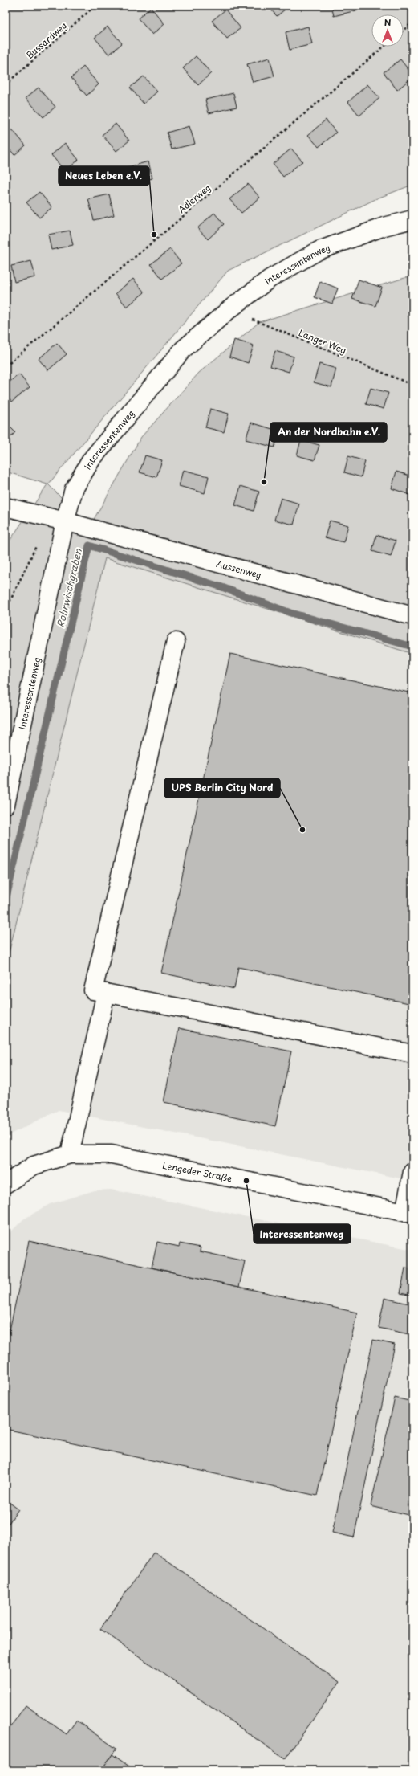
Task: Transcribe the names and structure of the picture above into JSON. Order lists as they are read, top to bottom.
{
  "streets": {
    "street": ["Interessentenweg", "Aussenweg", "Lengeder Straße"],
    "path": ["Bussardweg", "Adlerweg", "Langer Weg"]
  },
  "crossings": [
    ["Interessentenweg", "Langer Weg"],
    ["Interessentenweg", "Aussenweg"]
  ],
  "water": ["Rohrwischgraben"],
  "places": [
    "Neues Leben e.V.",
    "An der Nordbahn e.V.",
    "UPS Berlin City Nord",
    "Interessentenweg"
  ],
  "north": "top"
}
